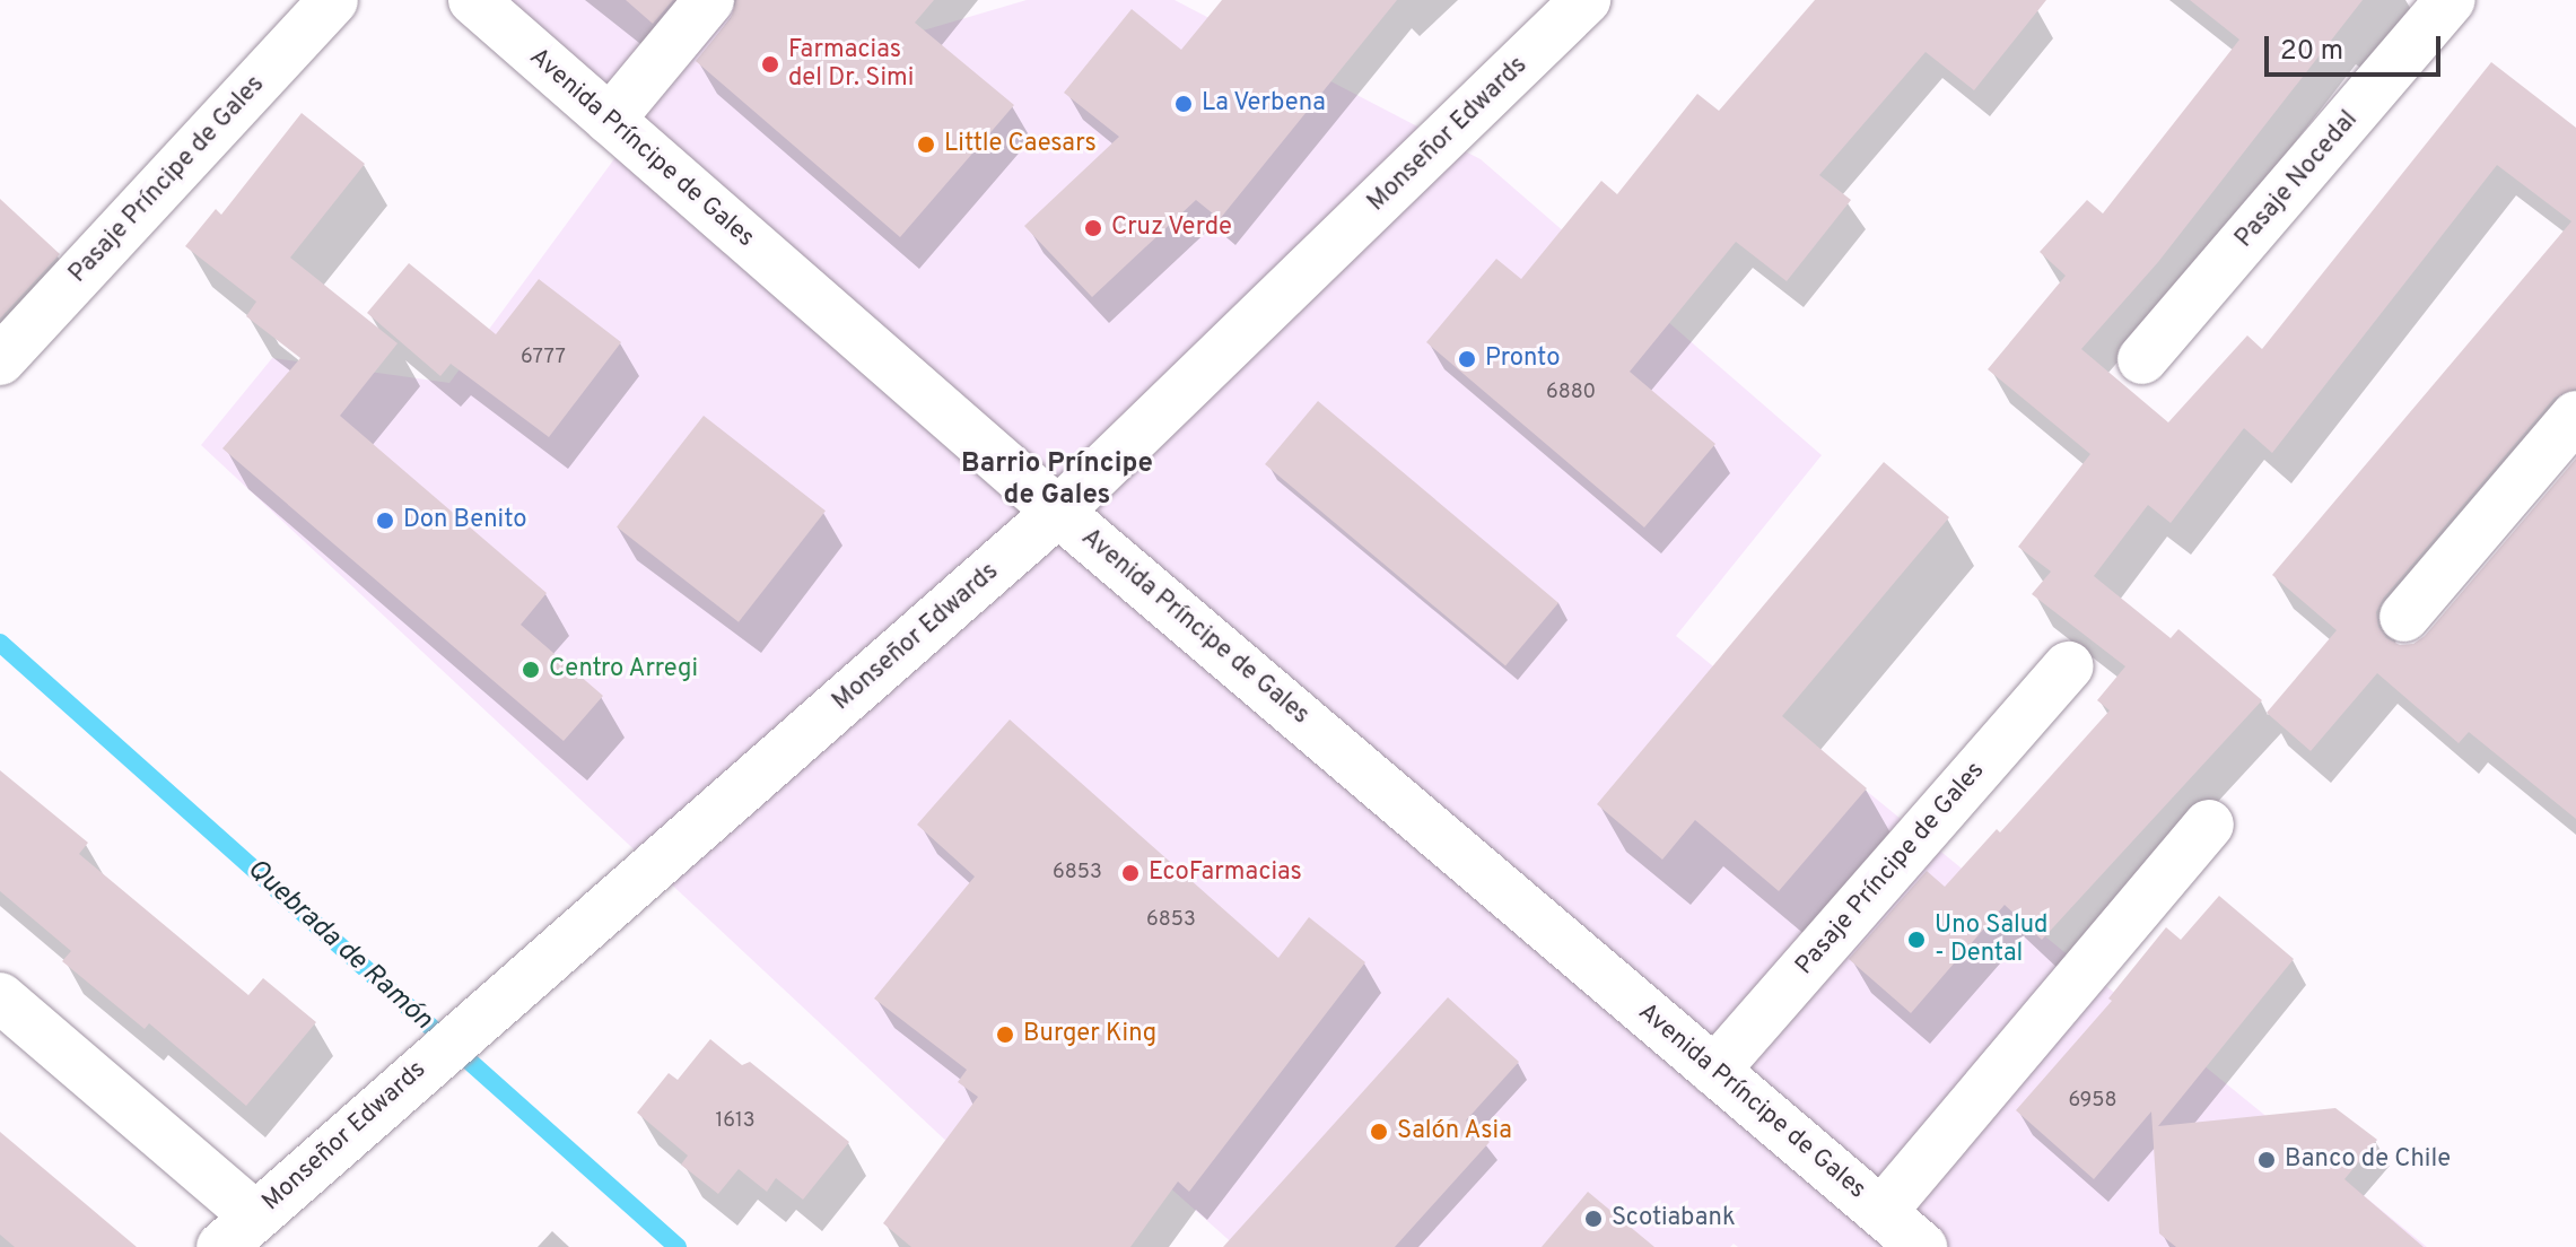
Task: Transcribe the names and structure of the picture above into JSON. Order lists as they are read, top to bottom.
{
  "streets": {
    "street": [
      "Monseñor Edwards",
      "Avenida Príncipe de Gales",
      "Pasaje Príncipe de Gales",
      "Pasaje Nocedal"
    ]
  },
  "crossings": [
    ["Monseñor Edwards", "Avenida Príncipe de Gales"],
    ["Avenida Príncipe de Gales", "Pasaje Príncipe de Gales"]
  ],
  "districts": ["Barrio Príncipe de Gales"],
  "water": ["Quebrada de Ramón"],
  "places": [
    "Farmacias del Dr. Simi",
    "La Verbena",
    "Little Caesars",
    "Cruz Verde",
    "Pronto",
    "Don Benito",
    "Centro Arregi",
    "EcoFarmacias",
    "Uno Salud - Dental",
    "Burger King",
    "Salón Asia",
    "Banco de Chile",
    "Scotiabank"
  ],
  "house_numbers": [
    "6777",
    "6880",
    "6853",
    "6853",
    "6958",
    "1613"
  ],
  "scale_bar": "20 m"
}
